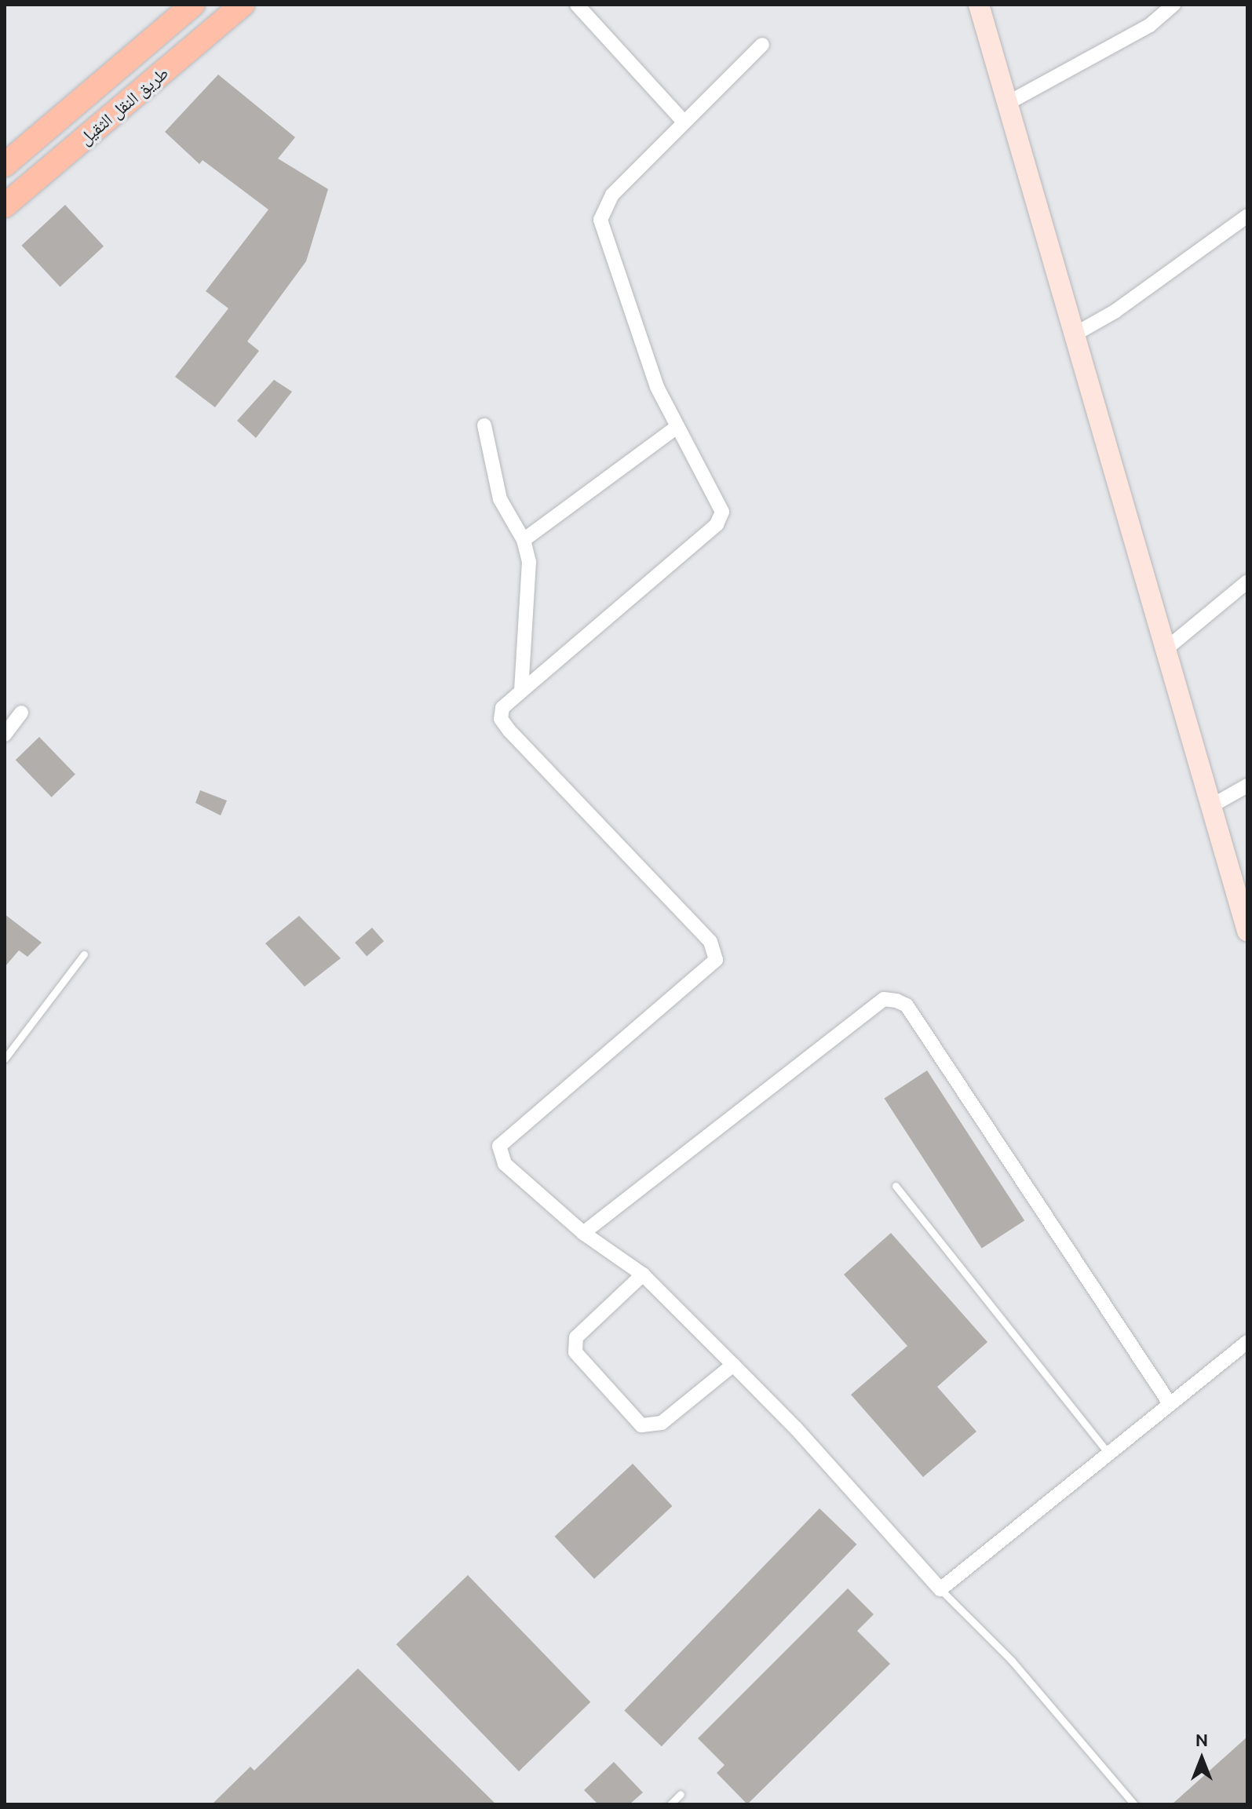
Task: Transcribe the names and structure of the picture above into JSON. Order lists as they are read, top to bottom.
{
  "streets": {
    "highway": ["طريق النقل الثقيل"]
  },
  "north": "top"
}
